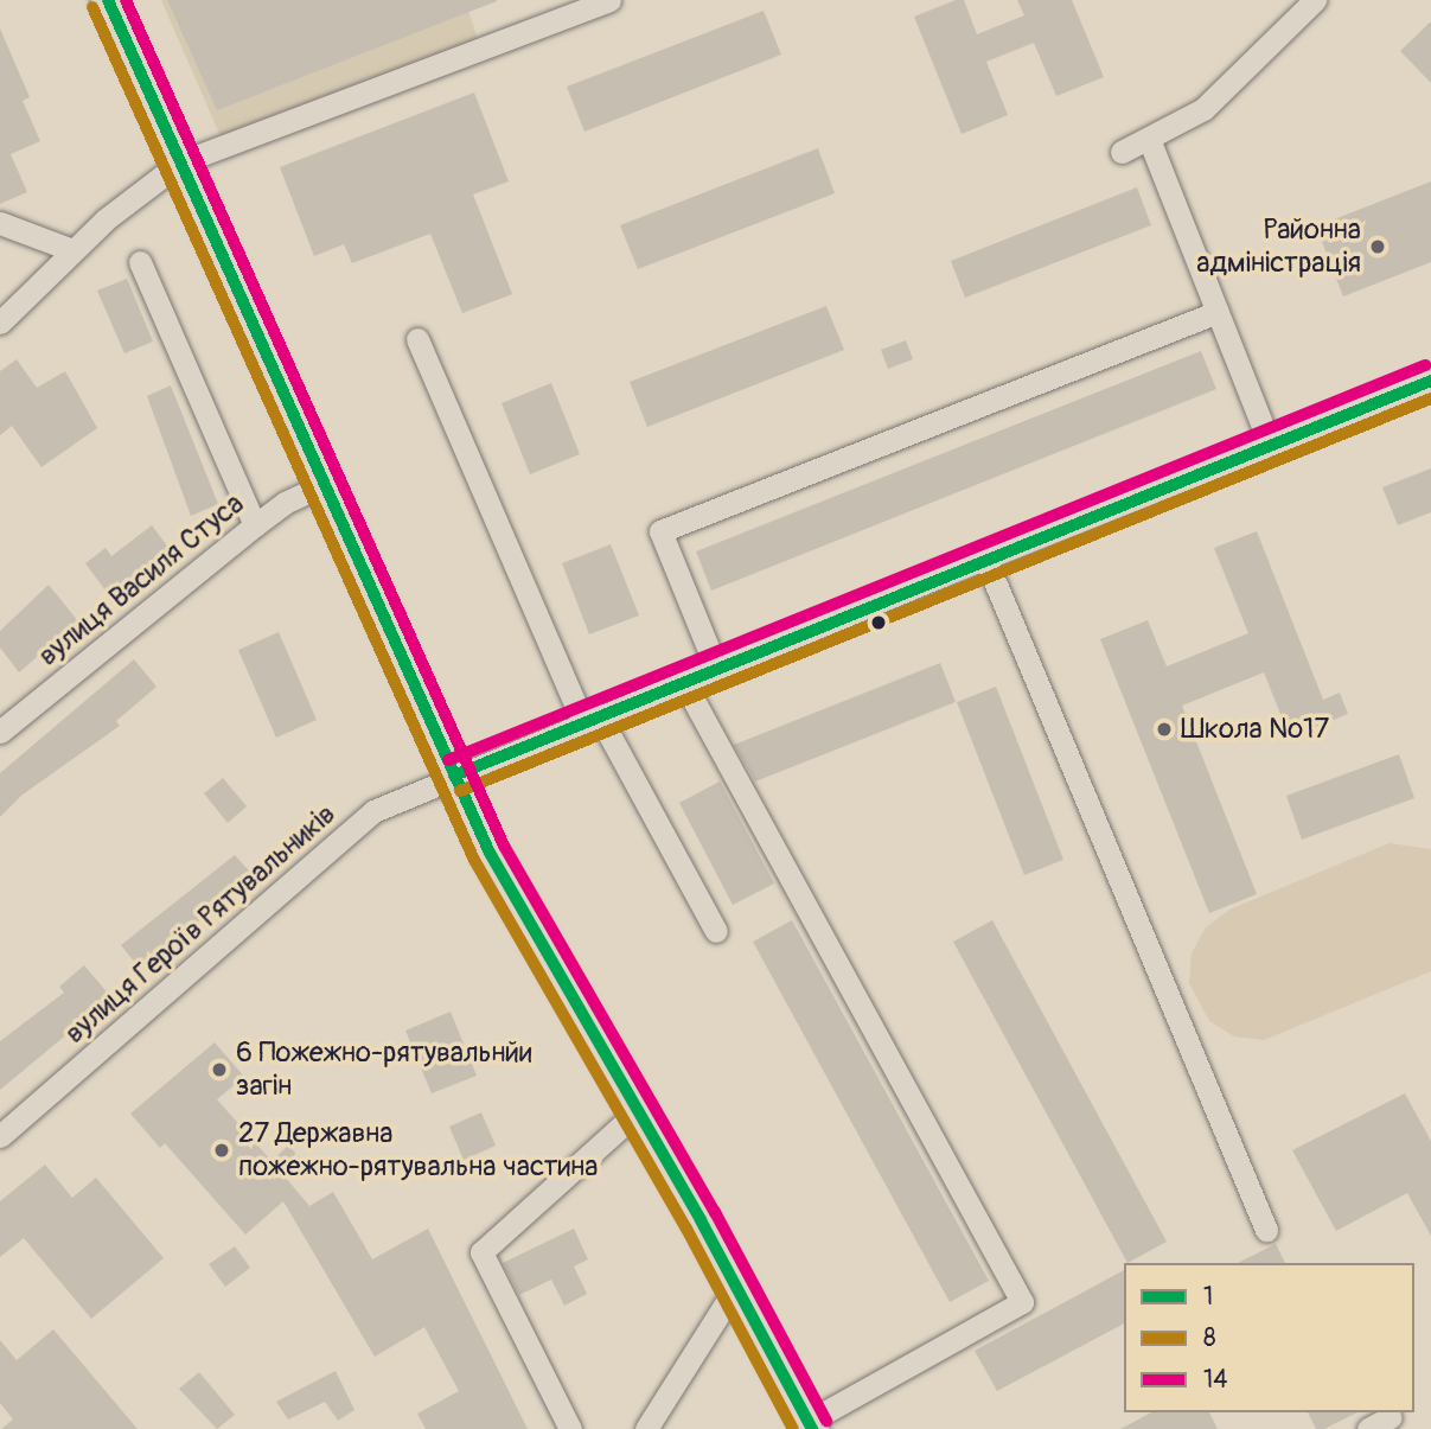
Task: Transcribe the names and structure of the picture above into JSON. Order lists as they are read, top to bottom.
{
  "streets": {
    "street": ["вулиця Василя Стуса", "вулиця Героїв Рятувальників"]
  },
  "places": [
    "Районна адміністрація",
    "Школа №17",
    "6 Пожежно-рятувальнйи загін",
    "27 Державна пожежно-рятувальна частина"
  ],
  "lines": ["transit line 1", "transit line 14", "transit line 8"],
  "legend": ["1", "8", "14"]
}
